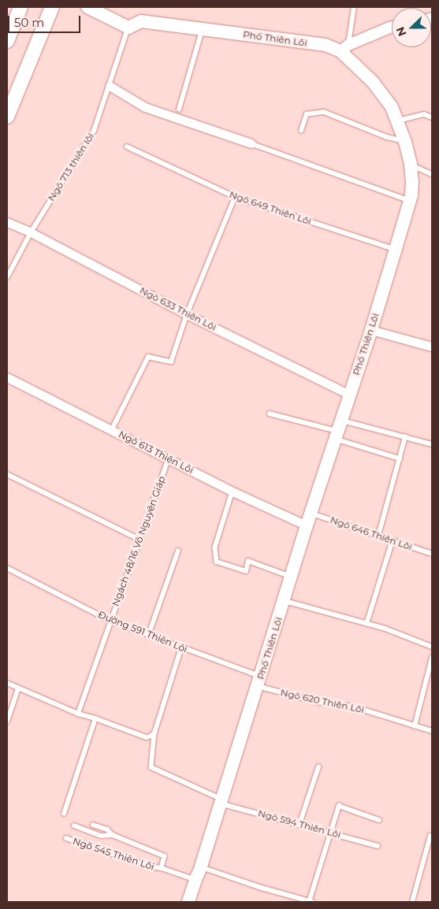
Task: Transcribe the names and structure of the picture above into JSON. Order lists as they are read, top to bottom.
{
  "streets": {
    "main road": ["Phố Thiên Lôi"],
    "street": ["Ngõ 633 Thiên Lôi", "Ngõ 613 Thiên Lôi"],
    "lane": [
      "Ngõ 713 thiên lôi",
      "Ngõ 649 Thiên Lôi",
      "Ngõ 646 Thiên Lôi",
      "Ngách 48/16 Vô Nguyên Giáp",
      "Đường 591 Thiên Lôi",
      "Ngõ 620 Thiên Lôi",
      "Ngõ 594 Thiên Lôi",
      "Ngõ 545 Thiên Lôi"
    ]
  },
  "crossings": [
    ["Phố Thiên Lôi", "Ngõ 713 thiên lôi"],
    ["Phố Thiên Lôi", "Ngõ 649 Thiên Lôi"],
    ["Phố Thiên Lôi", "Ngõ 633 Thiên Lôi"],
    ["Phố Thiên Lôi", "Ngõ 613 Thiên Lôi"],
    ["Phố Thiên Lôi", "Ngõ 646 Thiên Lôi"],
    ["Phố Thiên Lôi", "Đường 591 Thiên Lôi"],
    ["Phố Thiên Lôi", "Ngõ 620 Thiên Lôi"],
    ["Phố Thiên Lôi", "Ngõ 594 Thiên Lôi"],
    ["Phố Thiên Lôi", "Ngõ 545 Thiên Lôi"],
    ["Ngõ 713 thiên lôi", "Ngõ 633 Thiên Lôi"],
    ["Ngõ 613 Thiên Lôi", "Ngách 48/16 Vô Nguyên Giáp"],
    ["Ngách 48/16 Vô Nguyên Giáp", "Đường 591 Thiên Lôi"],
    ["Đường 591 Thiên Lôi", "Ngõ 620 Thiên Lôi"]
  ],
  "scale_bar": "50 m",
  "north": "left"
}
